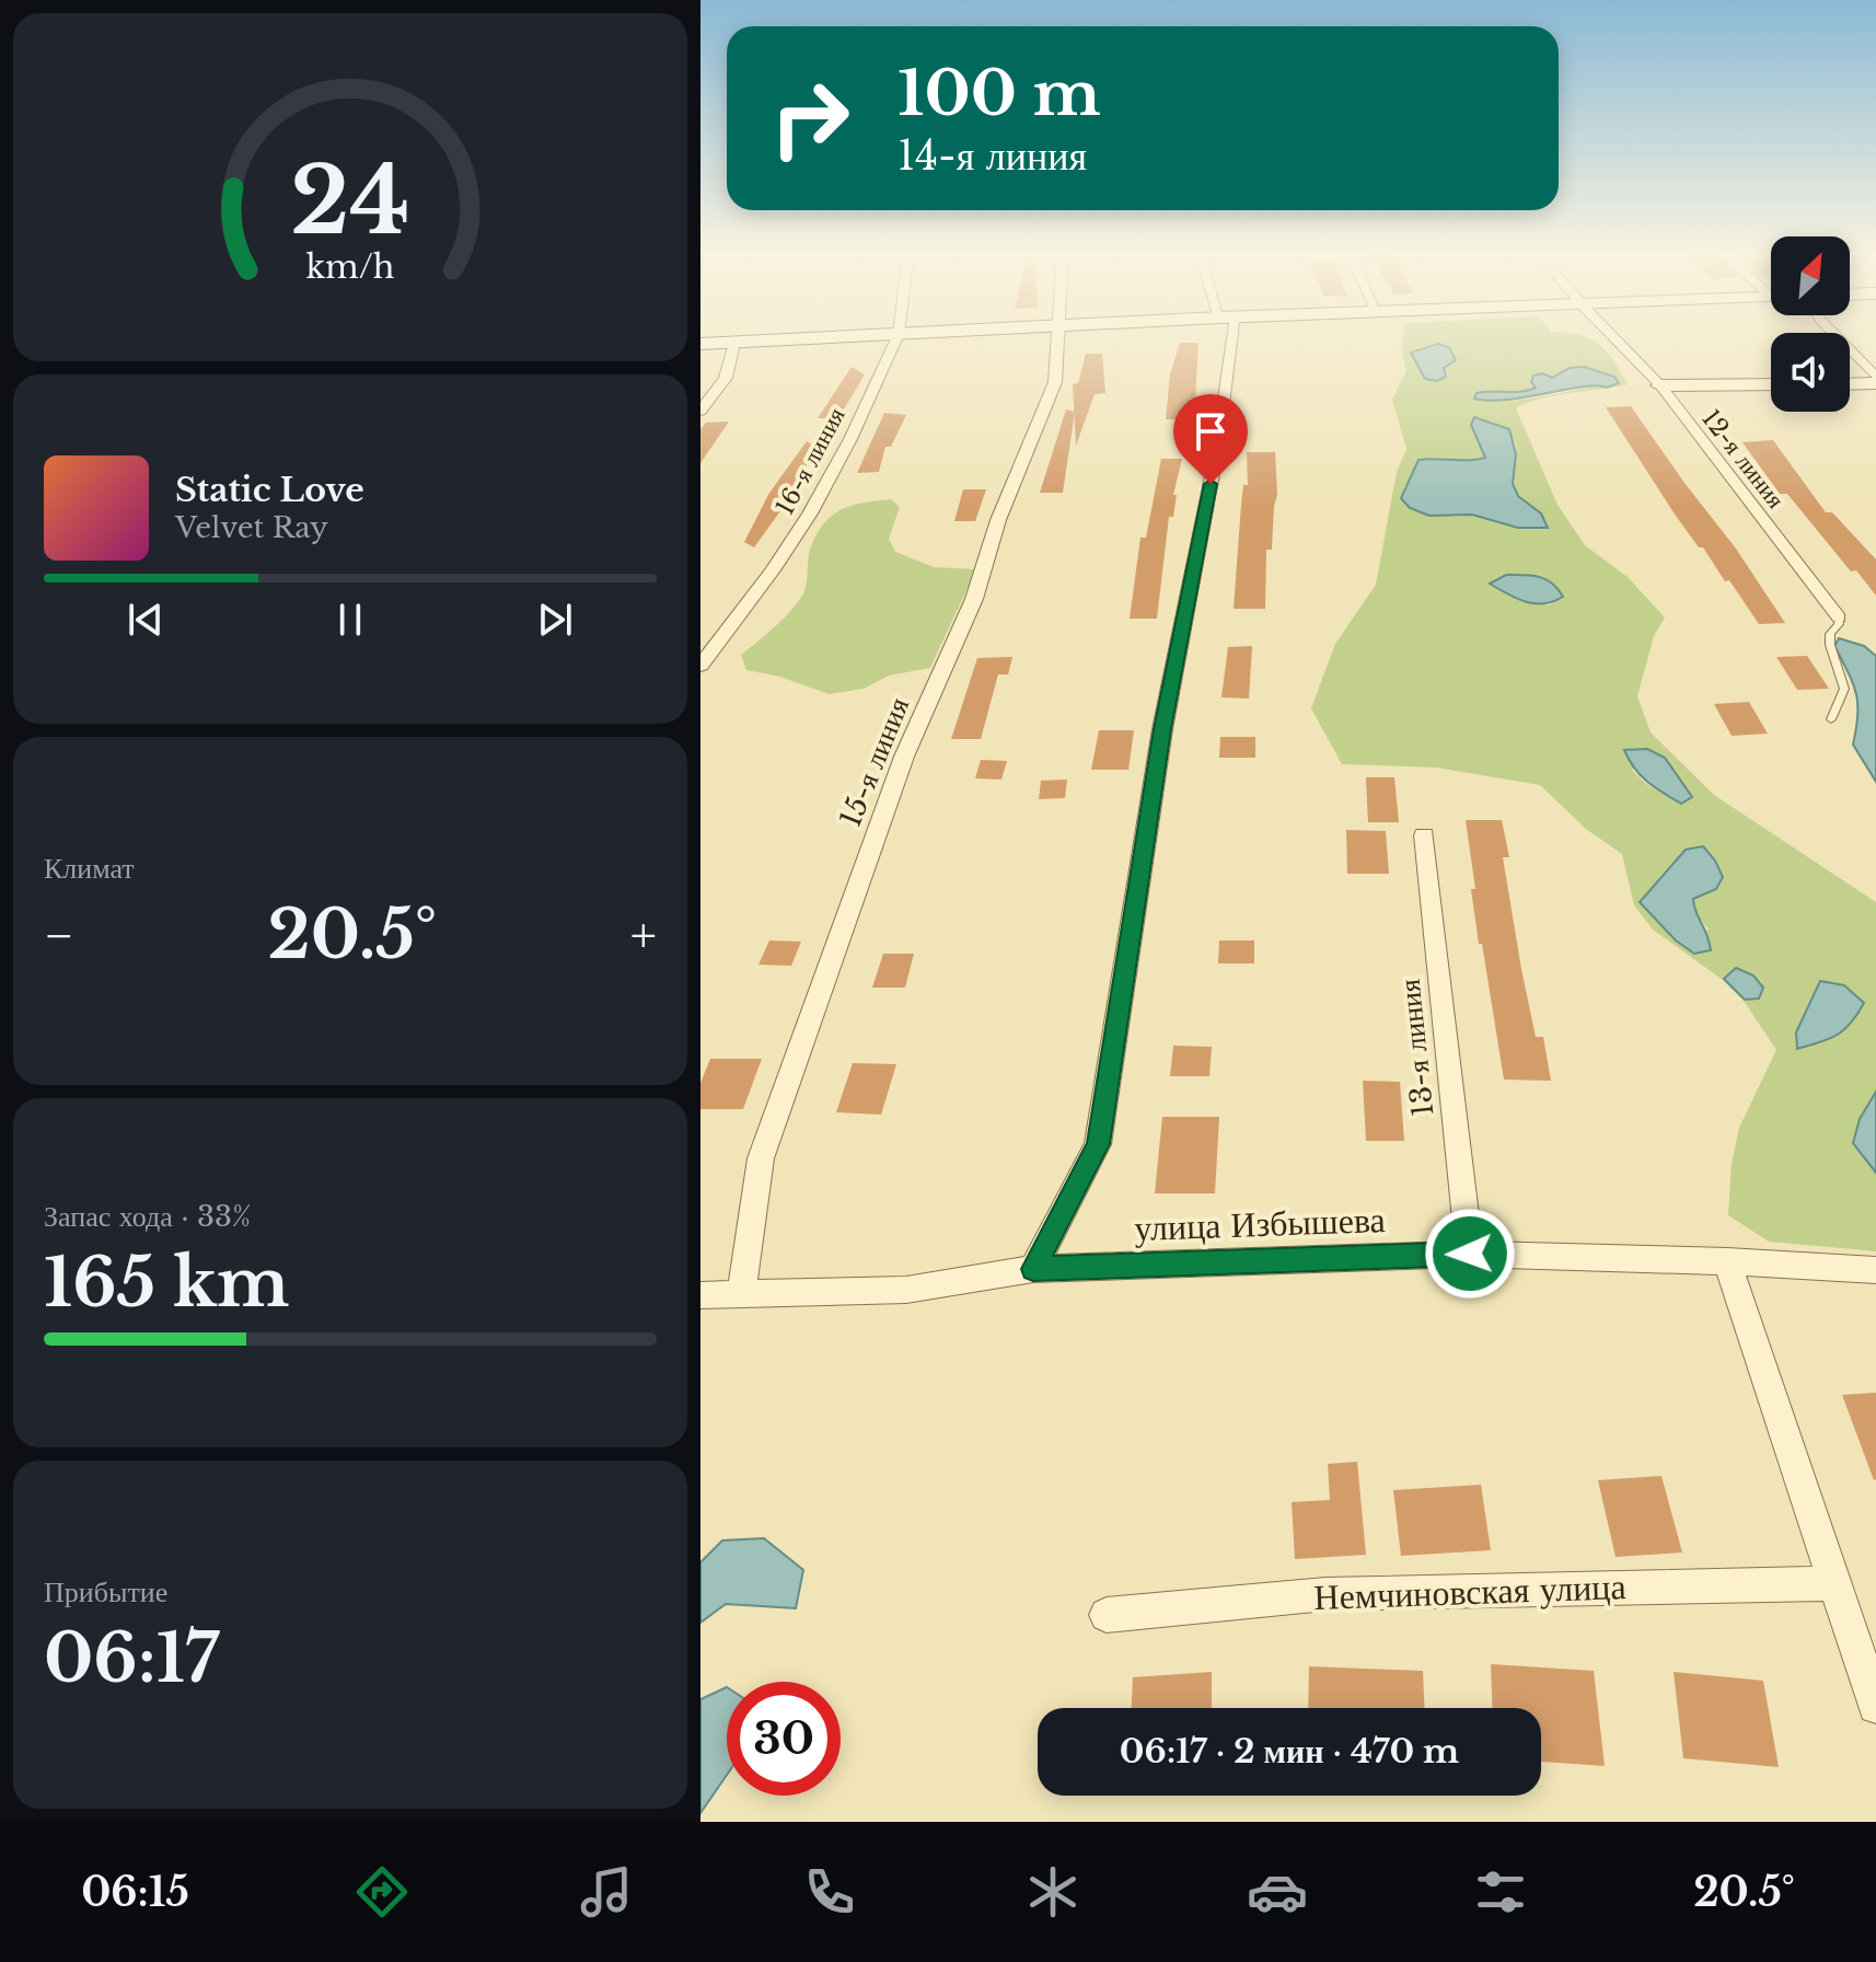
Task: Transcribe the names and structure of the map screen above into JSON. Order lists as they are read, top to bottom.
{
  "streets": {
    "street": [
      "12-я линия",
      "16-я линия",
      "15-я линия",
      "13-я линия",
      "улица Избышева",
      "Немчиновская улица"
    ]
  },
  "crossings": [
    ["15-я линия", "улица Избышева"],
    ["13-я линия", "улица Избышева"]
  ],
  "north": "top right",
  "page": {
    "turn": ["100 m", "14-я линия"],
    "song": ["Static Love", "Velvet Ray"],
    "tile": [
      "Климат",
      ["Запас хода · 33%", "165 km"],
      ["Прибытие", "06:17"]
    ],
    "heat": ["−", "20.5°", "+"],
    "limit": "30",
    "trip": "06:17 · 2 мин · 470 m",
    "tabs": ["06:15", "20.5°"],
    "gauge": ["24", "km/h"]
  }
}
